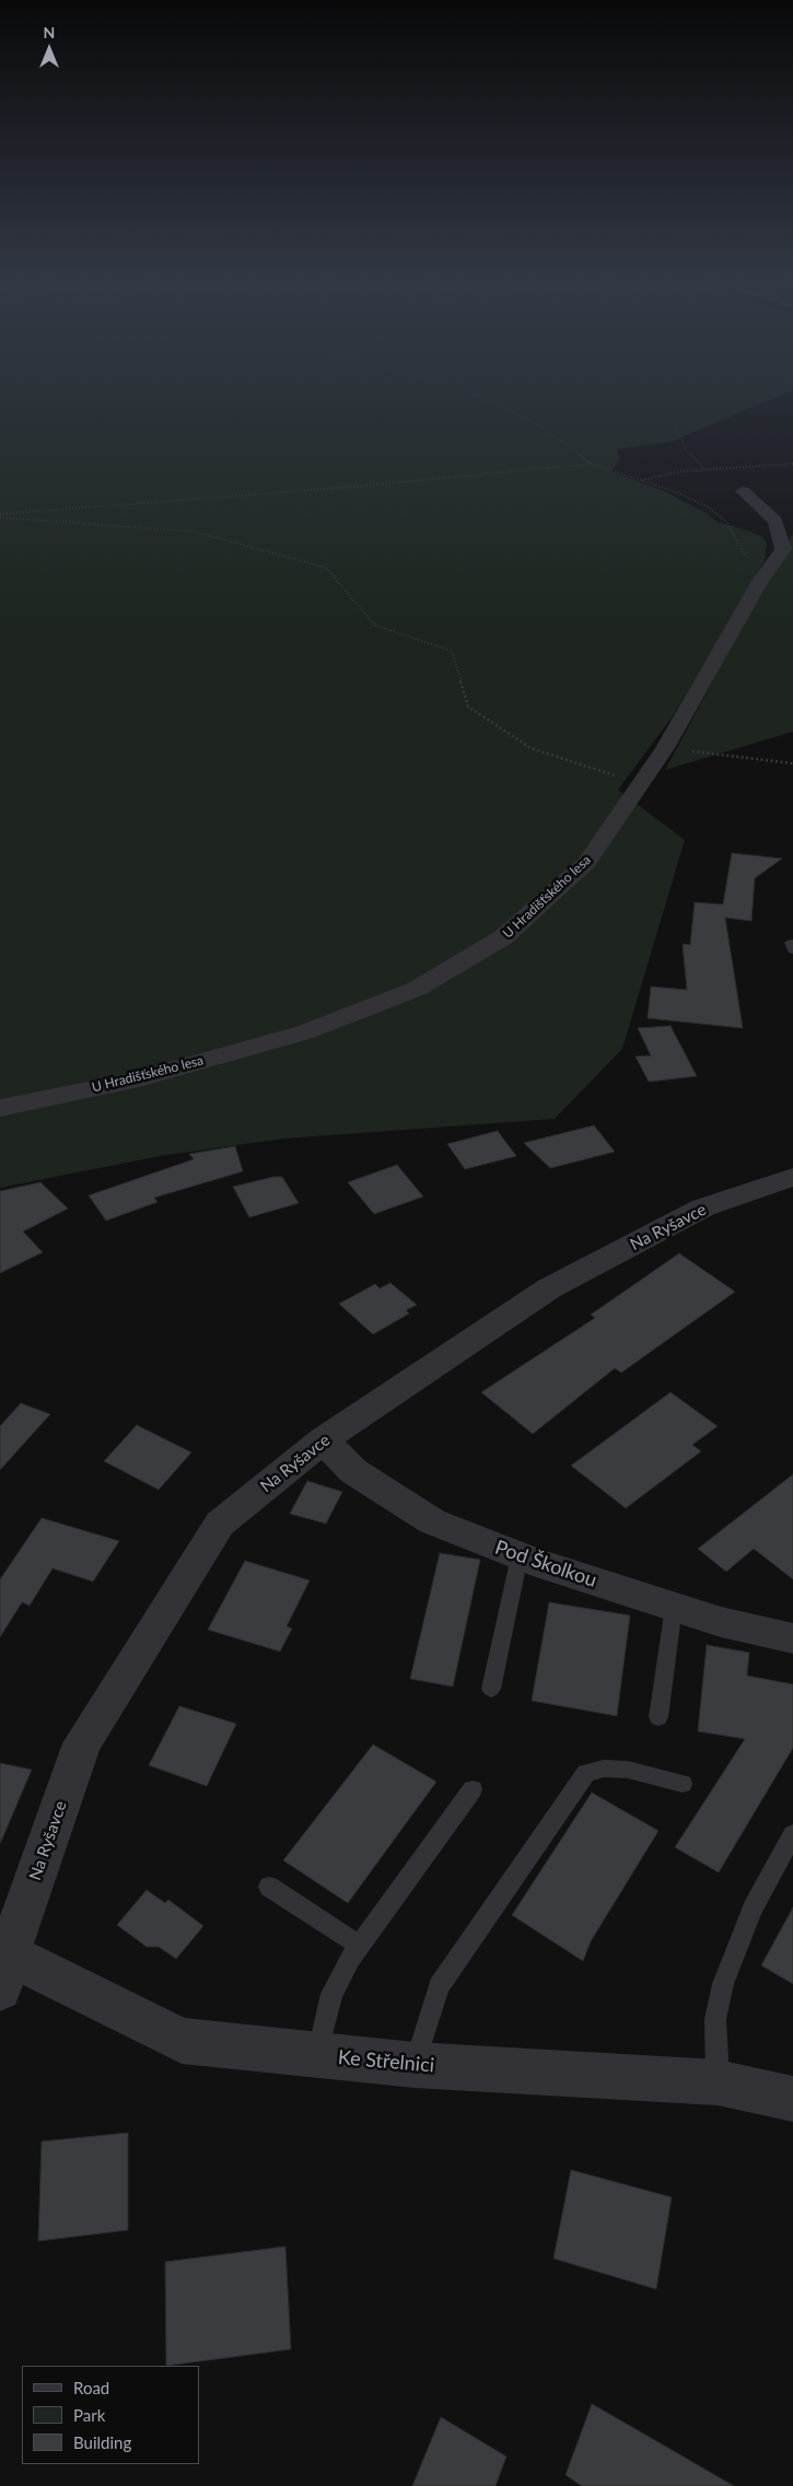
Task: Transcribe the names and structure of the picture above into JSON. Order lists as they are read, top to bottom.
{
  "streets": {
    "street": [
      "U Hradišťského lesa",
      "Na Ryšavce",
      "Pod Školkou",
      "Ke Střelnici"
    ]
  },
  "crossings": [
    ["Na Ryšavce", "Pod Školkou"],
    ["Na Ryšavce", "Ke Střelnici"]
  ],
  "legend": ["Road", "Park", "Building"],
  "north": "top"
}
